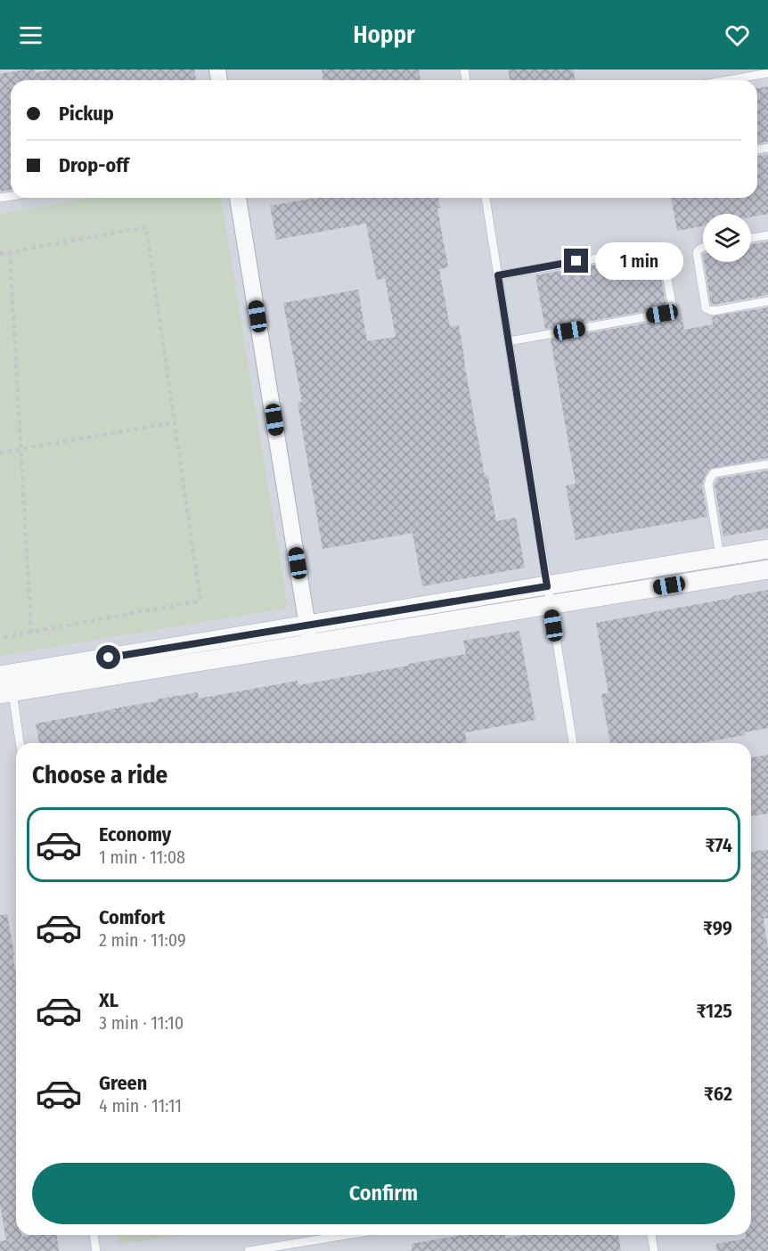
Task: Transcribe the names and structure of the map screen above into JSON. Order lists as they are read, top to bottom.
{
  "page": {
    "header": "Hoppr",
    "banner": ["Pickup", "Drop-off"],
    "bubble": "1 min",
    "heading": "Choose a ride",
    "list": [
      {
        "name": "Economy",
        "note": "1 min · 11:08",
        "value": "₹74"
      },
      {
        "name": "Comfort",
        "note": "2 min · 11:09",
        "value": "₹99"
      },
      {
        "name": "XL",
        "note": "3 min · 11:10",
        "value": "₹125"
      },
      {
        "name": "Green",
        "note": "4 min · 11:11",
        "value": "₹62"
      }
    ],
    "buttons": "Confirm"
  }
}
